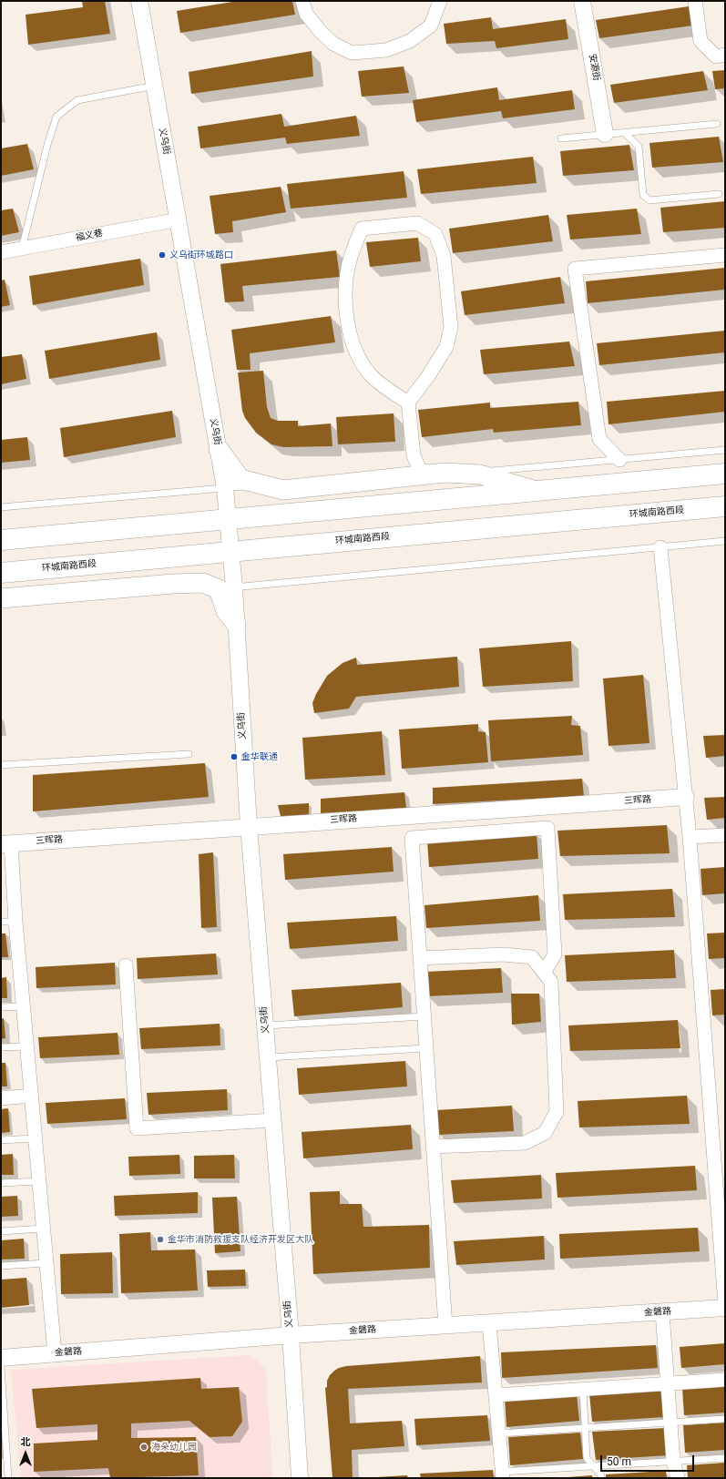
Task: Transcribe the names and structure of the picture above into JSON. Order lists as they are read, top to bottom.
{
  "streets": {
    "main road": ["环城南路西段"],
    "street": [
      "安源街",
      "义乌街",
      "福义巷",
      "三晖路",
      "金磐路"
    ]
  },
  "crossings": [
    ["义乌街", "福义巷"],
    ["义乌街", "环城南路西段"],
    ["义乌街", "三晖路"],
    ["义乌街", "金磐路"]
  ],
  "places": [
    "义乌街环城路口",
    "金华联通",
    "金华市消防救援支队经济开发区大队",
    "海朵幼儿园"
  ],
  "scale_bar": "50 m",
  "north": "top"
}
